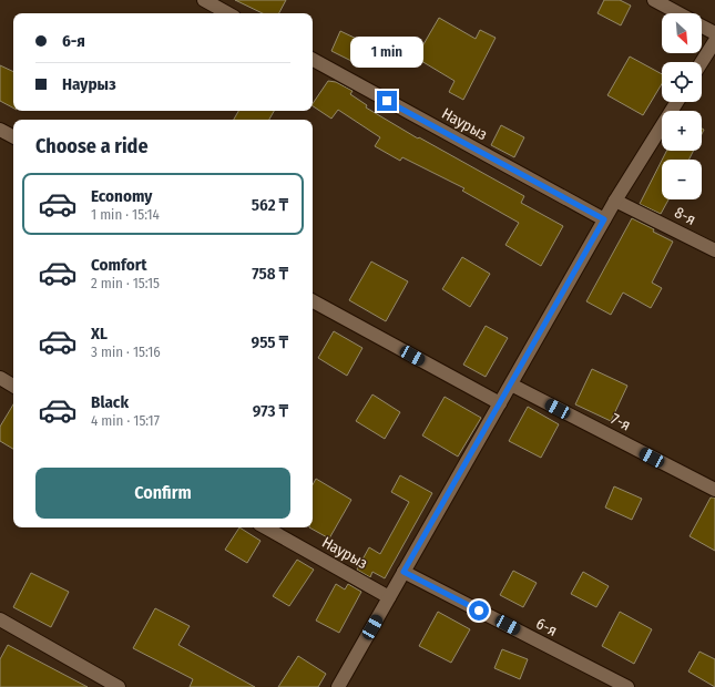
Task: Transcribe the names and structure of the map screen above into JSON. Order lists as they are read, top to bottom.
{
  "streets": {
    "street": [
      "Наурыз",
      "8-я",
      "7-я",
      "6-я"
    ]
  },
  "north": "bottom right",
  "page": {
    "map_buttons": ["+", "−"],
    "banner": ["6-я", "Наурыз"],
    "bubble": "1 min",
    "heading": "Choose a ride",
    "list": [
      {
        "name": "Economy",
        "note": "1 min · 15:14",
        "value": "562 ₸"
      },
      {
        "name": "Comfort",
        "note": "2 min · 15:15",
        "value": "758 ₸"
      },
      {
        "name": "XL",
        "note": "3 min · 15:16",
        "value": "955 ₸"
      },
      {
        "name": "Black",
        "note": "4 min · 15:17",
        "value": "973 ₸"
      }
    ],
    "buttons": "Confirm"
  }
}
